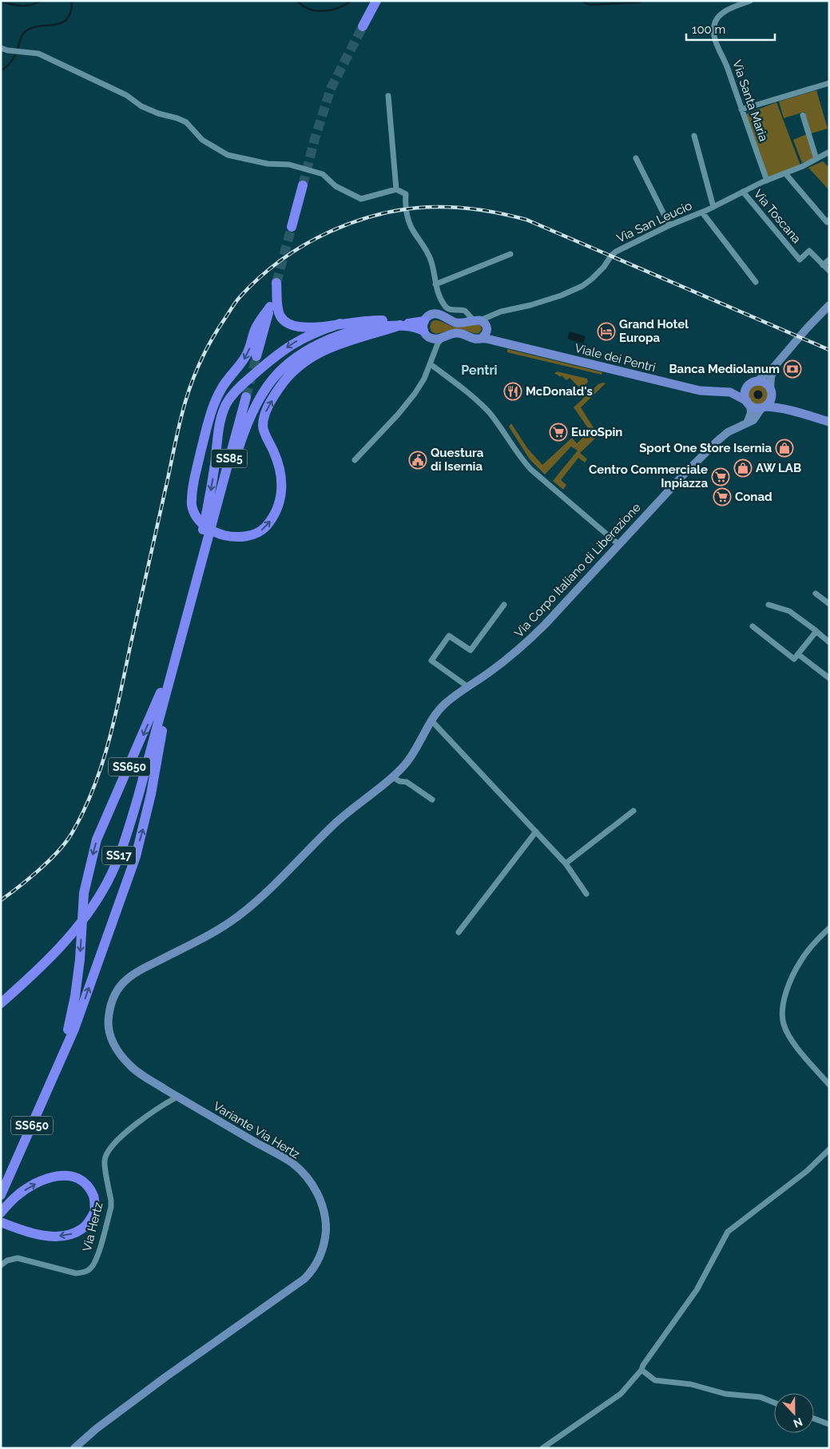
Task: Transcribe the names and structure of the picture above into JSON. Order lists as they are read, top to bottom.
{
  "streets": {
    "highway": ["SS85", "SS650", "SS17"],
    "main road": ["Viale dei Pentri"],
    "street": [
      "Via Santa Maria",
      "Via Toscana",
      "Via San Leucio",
      "Via Corpo Italiano di Liberazione",
      "Variante Via Hertz",
      "Via Hertz"
    ]
  },
  "crossings": [
    ["Via Santa Maria", "Via San Leucio"],
    ["Via Toscana", "Via San Leucio"],
    ["Via San Leucio", "Viale dei Pentri"],
    ["Viale dei Pentri", "Via Corpo Italiano di Liberazione"],
    ["SS85", "SS17"],
    ["Via Corpo Italiano di Liberazione", "Variante Via Hertz"],
    ["SS650", "SS17"],
    ["Variante Via Hertz", "Via Hertz"]
  ],
  "districts": ["Pentri"],
  "places": {
    "hotel": ["Grand Hotel Europa"],
    "bank": ["Banca Mediolanum"],
    "restaurant": ["McDonald's"],
    "supermarket": ["EuroSpin", "Centro Commerciale Inpiazza", "Conad"],
    "shop": ["Sport One Store Isernia", "AW LAB"],
    "public building": ["Questura di Isernia"]
  },
  "scale_bar": "100 m",
  "north": "bottom"
}
